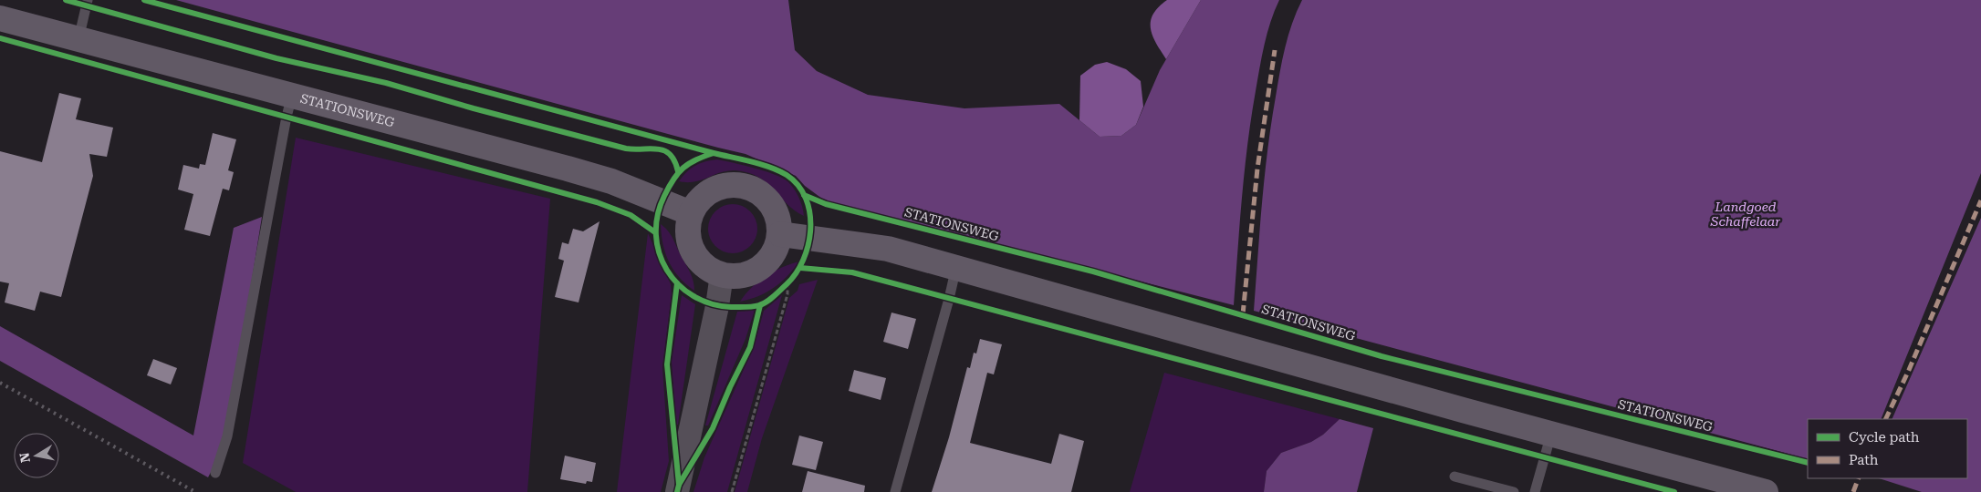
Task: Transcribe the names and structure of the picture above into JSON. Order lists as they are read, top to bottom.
{
  "streets": {
    "main road": ["STATIONSWEG"]
  },
  "parks": ["Landgoed Schaffelaar"],
  "legend": ["Cycle path", "Path"],
  "north": "left"
}
